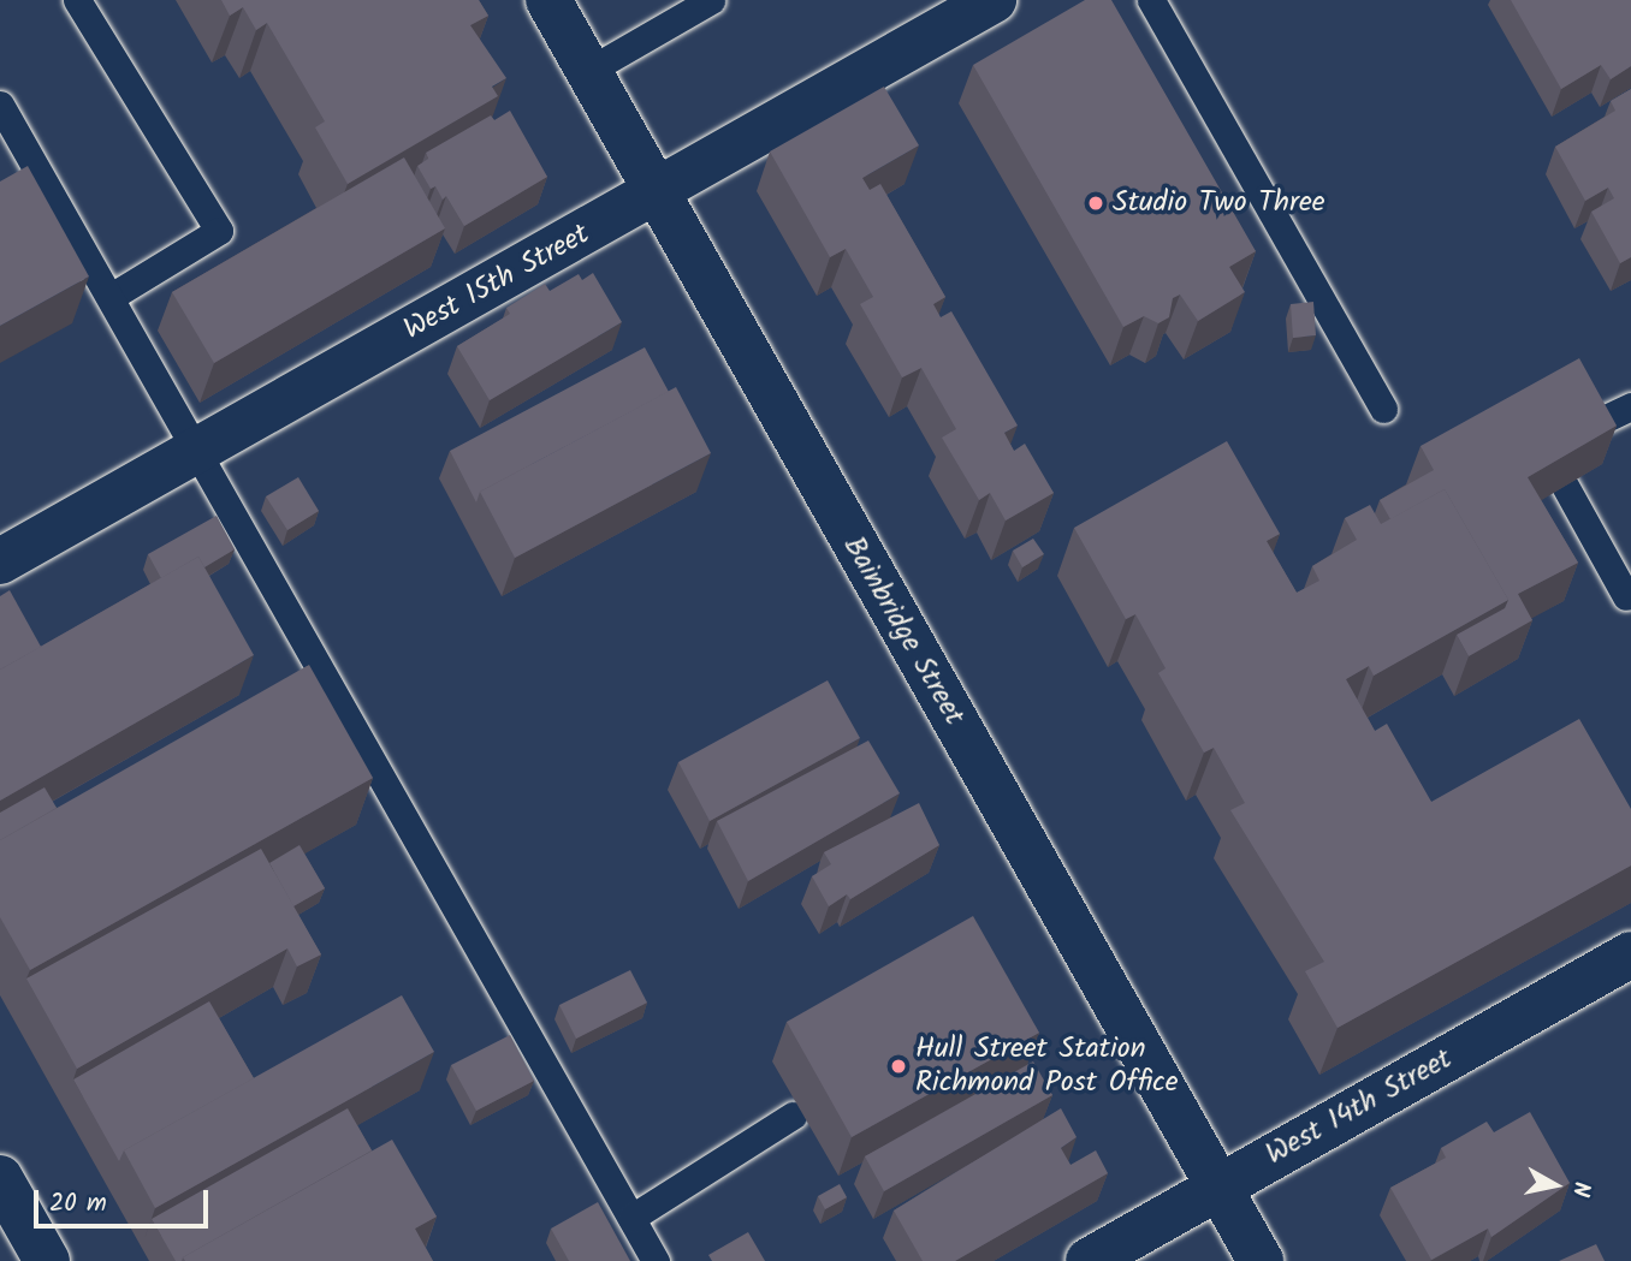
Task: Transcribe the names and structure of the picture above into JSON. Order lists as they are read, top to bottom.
{
  "streets": {
    "street": ["West 15th Street", "Bainbridge Street", "West 14th Street"]
  },
  "crossings": [
    ["West 15th Street", "Bainbridge Street"],
    ["Bainbridge Street", "West 14th Street"]
  ],
  "places": ["Studio Two Three", "Hull Street Station Richmond Post Office"],
  "scale_bar": "20 m",
  "north": "right"
}
